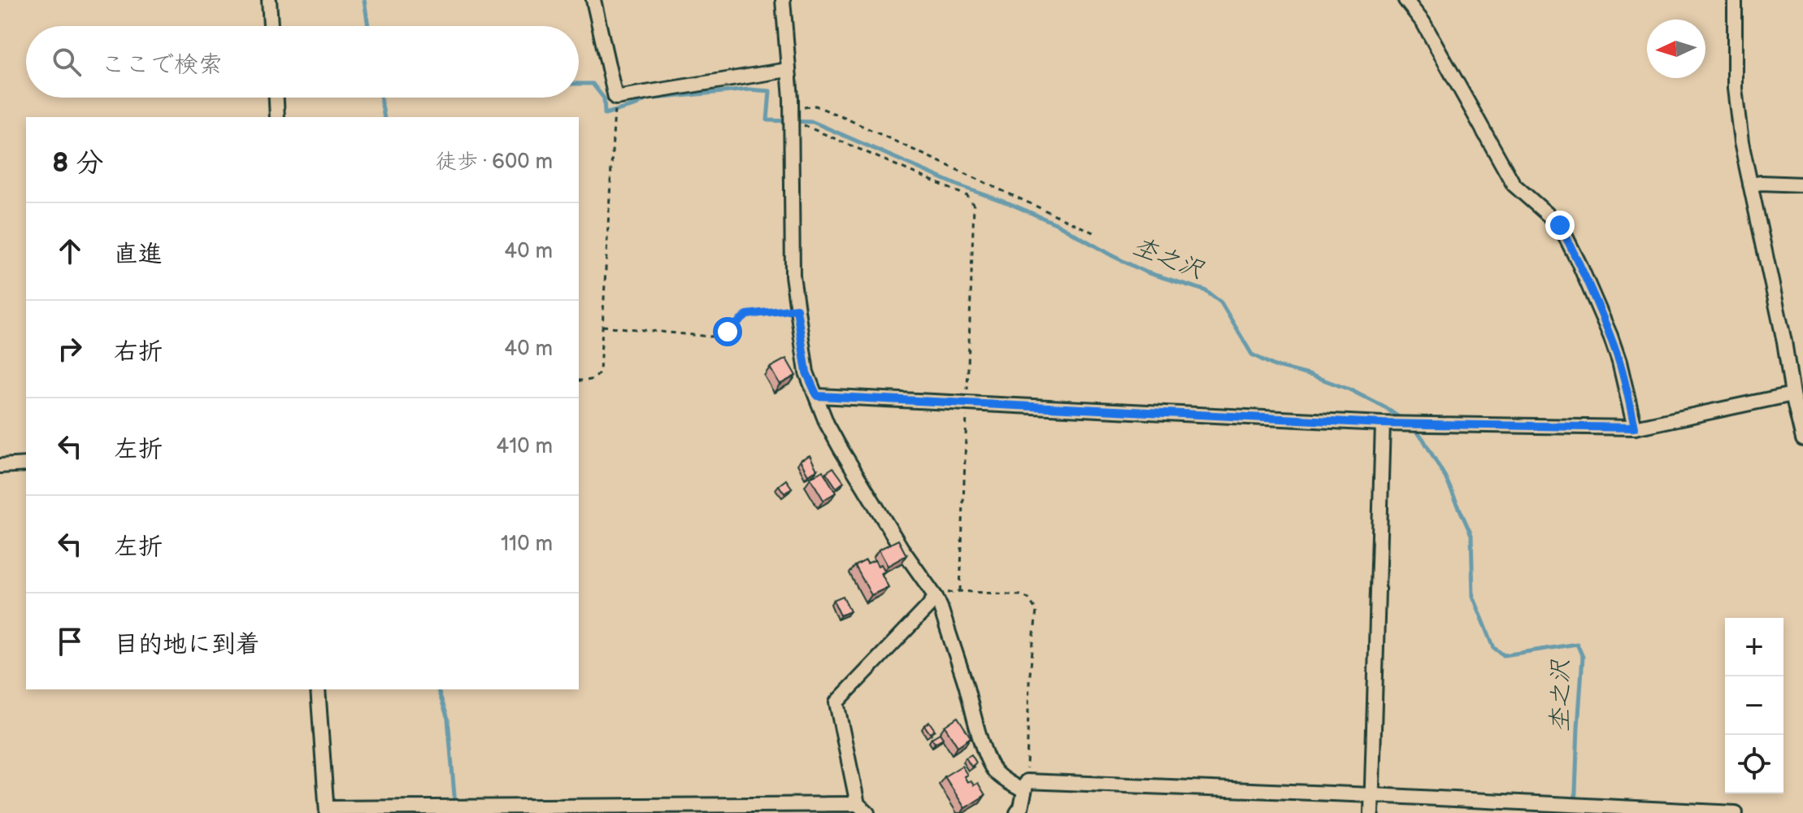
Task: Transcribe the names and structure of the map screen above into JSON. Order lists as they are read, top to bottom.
{
  "water": ["杢之沢"],
  "north": "left",
  "page": {
    "search": "ここで検索",
    "heading": ["8 分", "徒歩 · 600 m"],
    "list": [
      ["直進", "40 m"],
      ["右折", "40 m"],
      ["左折", "410 m"],
      ["左折", "110 m"],
      "目的地に到着"
    ],
    "map_buttons": ["+", "−"]
  }
}
